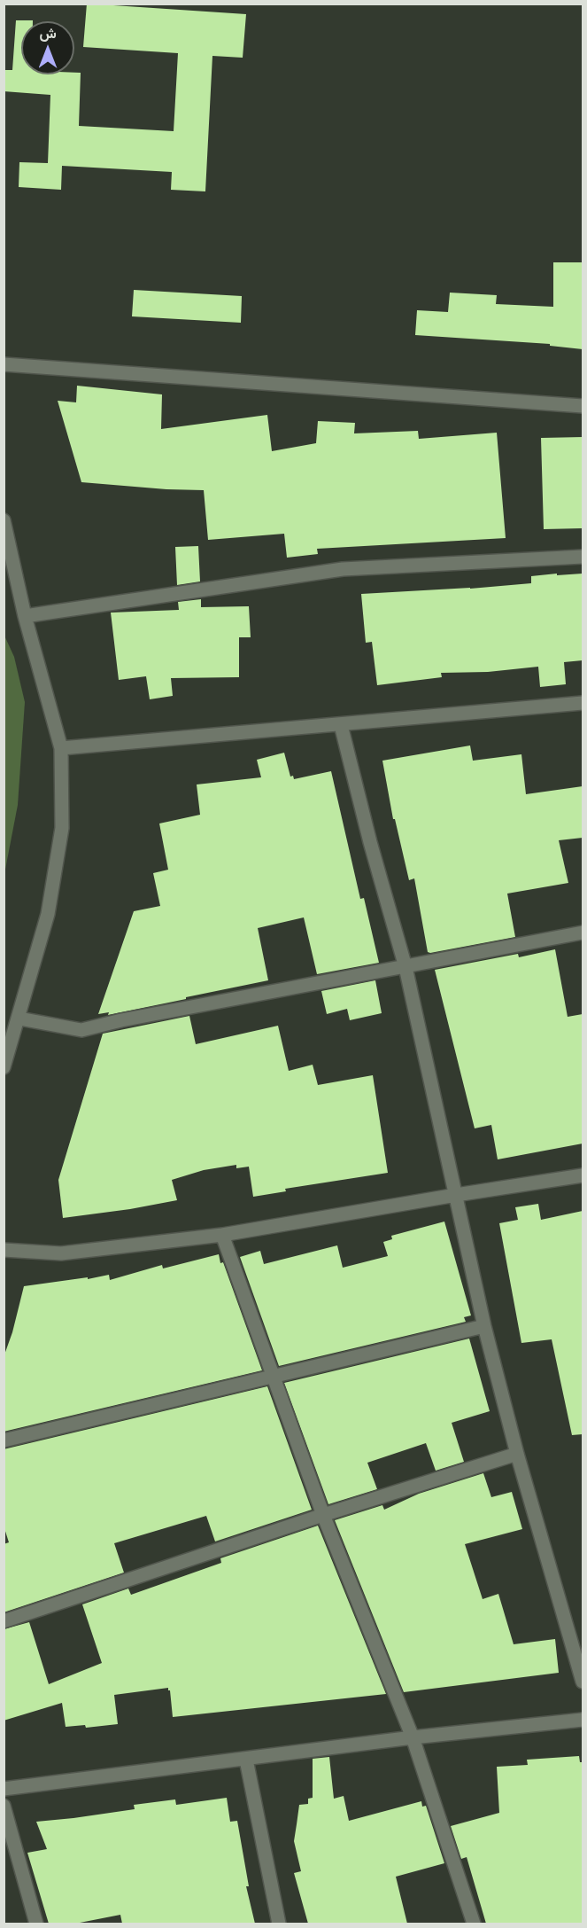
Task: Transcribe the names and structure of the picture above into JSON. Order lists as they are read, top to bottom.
{
  "north": "top"
}
